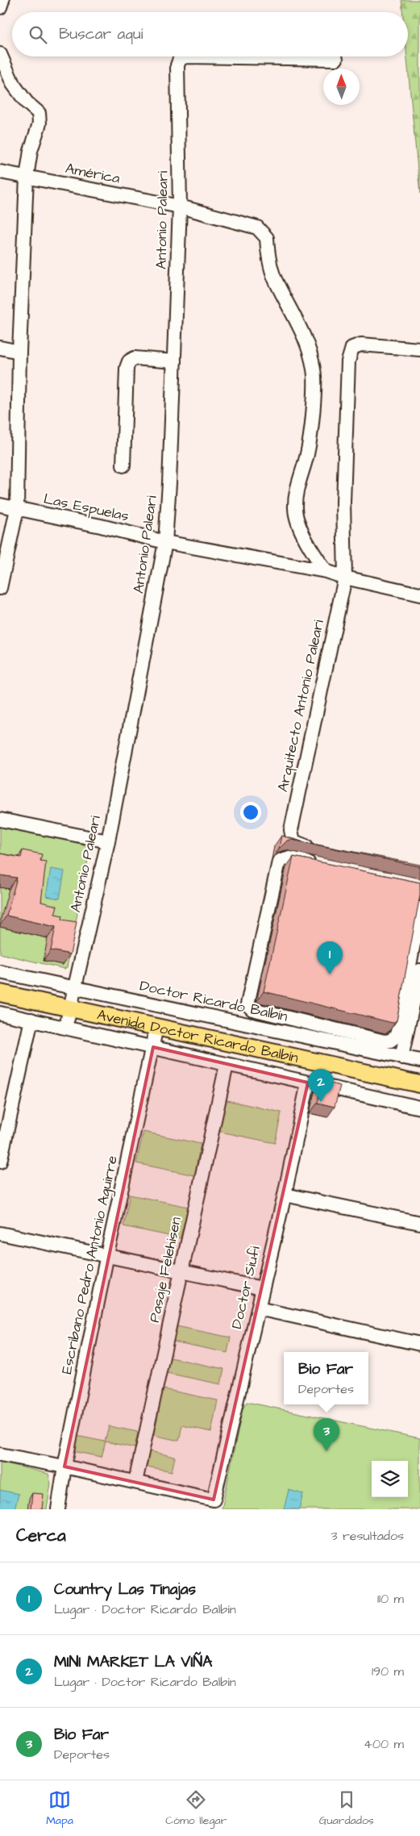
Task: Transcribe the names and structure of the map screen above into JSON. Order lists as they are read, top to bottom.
{
  "streets": {
    "main road": ["Avenida Doctor Ricardo Balbín"],
    "street": [
      "América",
      "Antonio Paleari",
      "Las Espuelas",
      "Arquitecto Antonio Paleari",
      "Doctor Ricardo Balbín",
      "Escribano Pedro Antonio Aguirre",
      "Pasaje Felehisen",
      "Doctor Siufi"
    ]
  },
  "crossings": [
    ["América", "Antonio Paleari"],
    ["América", "Las Espuelas"],
    ["Antonio Paleari", "Las Espuelas"],
    ["Antonio Paleari", "Doctor Ricardo Balbín"],
    ["Antonio Paleari", "Avenida Doctor Ricardo Balbín"],
    ["Las Espuelas", "Arquitecto Antonio Paleari"],
    ["Avenida Doctor Ricardo Balbín", "Escribano Pedro Antonio Aguirre"],
    ["Pasaje Felehisen", "Doctor Siufi"]
  ],
  "north": "top",
  "page": {
    "search": "Buscar aquí",
    "pins": ["1", "2", "3"],
    "popup": ["Bio Far", "Deportes"],
    "heading": ["Cerca", "3 resultados"],
    "list": [
      {
        "mark": "1",
        "name": "Country Las Tinajas",
        "note": "Lugar · Doctor Ricardo Balbín",
        "value": "110 m"
      },
      {
        "mark": "2",
        "name": "MINI MARKET LA VIÑA",
        "note": "Lugar · Doctor Ricardo Balbín",
        "value": "190 m"
      },
      {
        "mark": "3",
        "name": "Bio Far",
        "note": "Deportes",
        "value": "400 m"
      }
    ],
    "nav": ["Mapa", "Cómo llegar", "Guardados"]
  }
}
